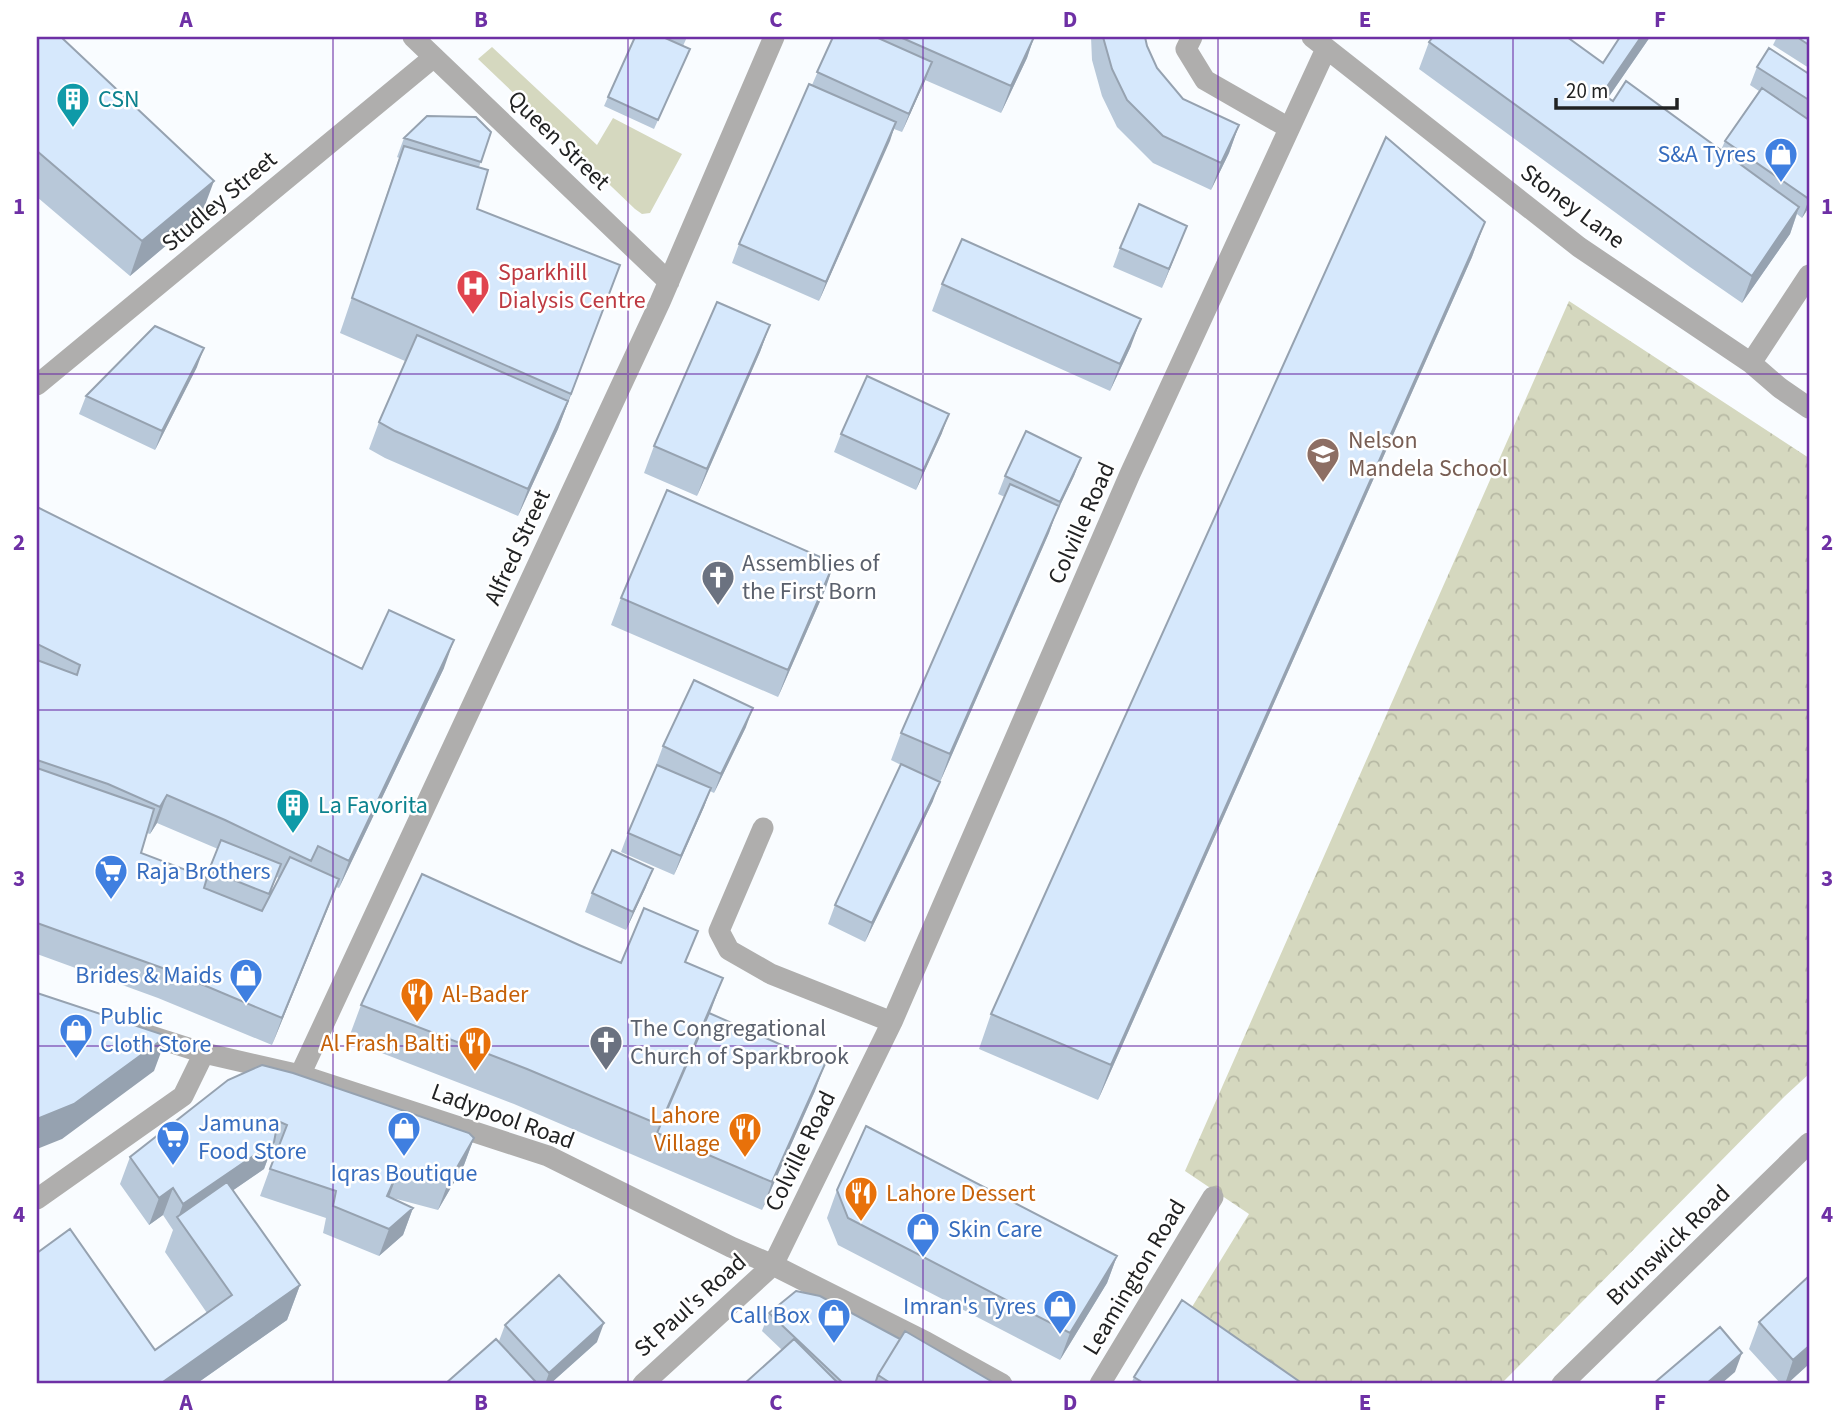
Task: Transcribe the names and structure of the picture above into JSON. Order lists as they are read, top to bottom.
{
  "streets": {
    "street": [
      "Queen Street",
      "Studley Street",
      "Stoney Lane",
      "Colville Road",
      "Alfred Street",
      "Ladypool Road",
      "Brunswick Road",
      "Leamington Road",
      "St Paul's Road"
    ]
  },
  "crossings": [
    ["Queen Street", "Studley Street"],
    ["Queen Street", "Alfred Street"],
    ["Stoney Lane", "Colville Road"],
    ["Colville Road", "Ladypool Road"],
    ["Colville Road", "St Paul's Road"],
    ["Alfred Street", "Ladypool Road"],
    ["Ladypool Road", "St Paul's Road"]
  ],
  "places": {
    "building": ["CSN", "La Favorita"],
    "shop": [
      "S&A Tyres",
      "Brides & Maids",
      "Public Cloth Store",
      "Iqras Boutique",
      "Skin Care",
      "Imran's Tyres",
      "Call Box"
    ],
    "hospital": ["Sparkhill Dialysis Centre"],
    "school or university": ["Nelson Mandela School"],
    "church": ["Assemblies of the First Born", "The Congregational Church of Sparkbrook"],
    "supermarket": ["Raja Brothers", "Jamuna Food Store"],
    "restaurant": [
      "Al-Bader",
      "Al Frash Balti",
      "Lahore Village",
      "Lahore Dessert"
    ]
  },
  "scale_bar": "20 m",
  "grid": {
    "columns": [
      "A",
      "B",
      "C",
      "D",
      "E",
      "F"
    ],
    "rows": [
      "1",
      "2",
      "3",
      "4"
    ]
  }
}
